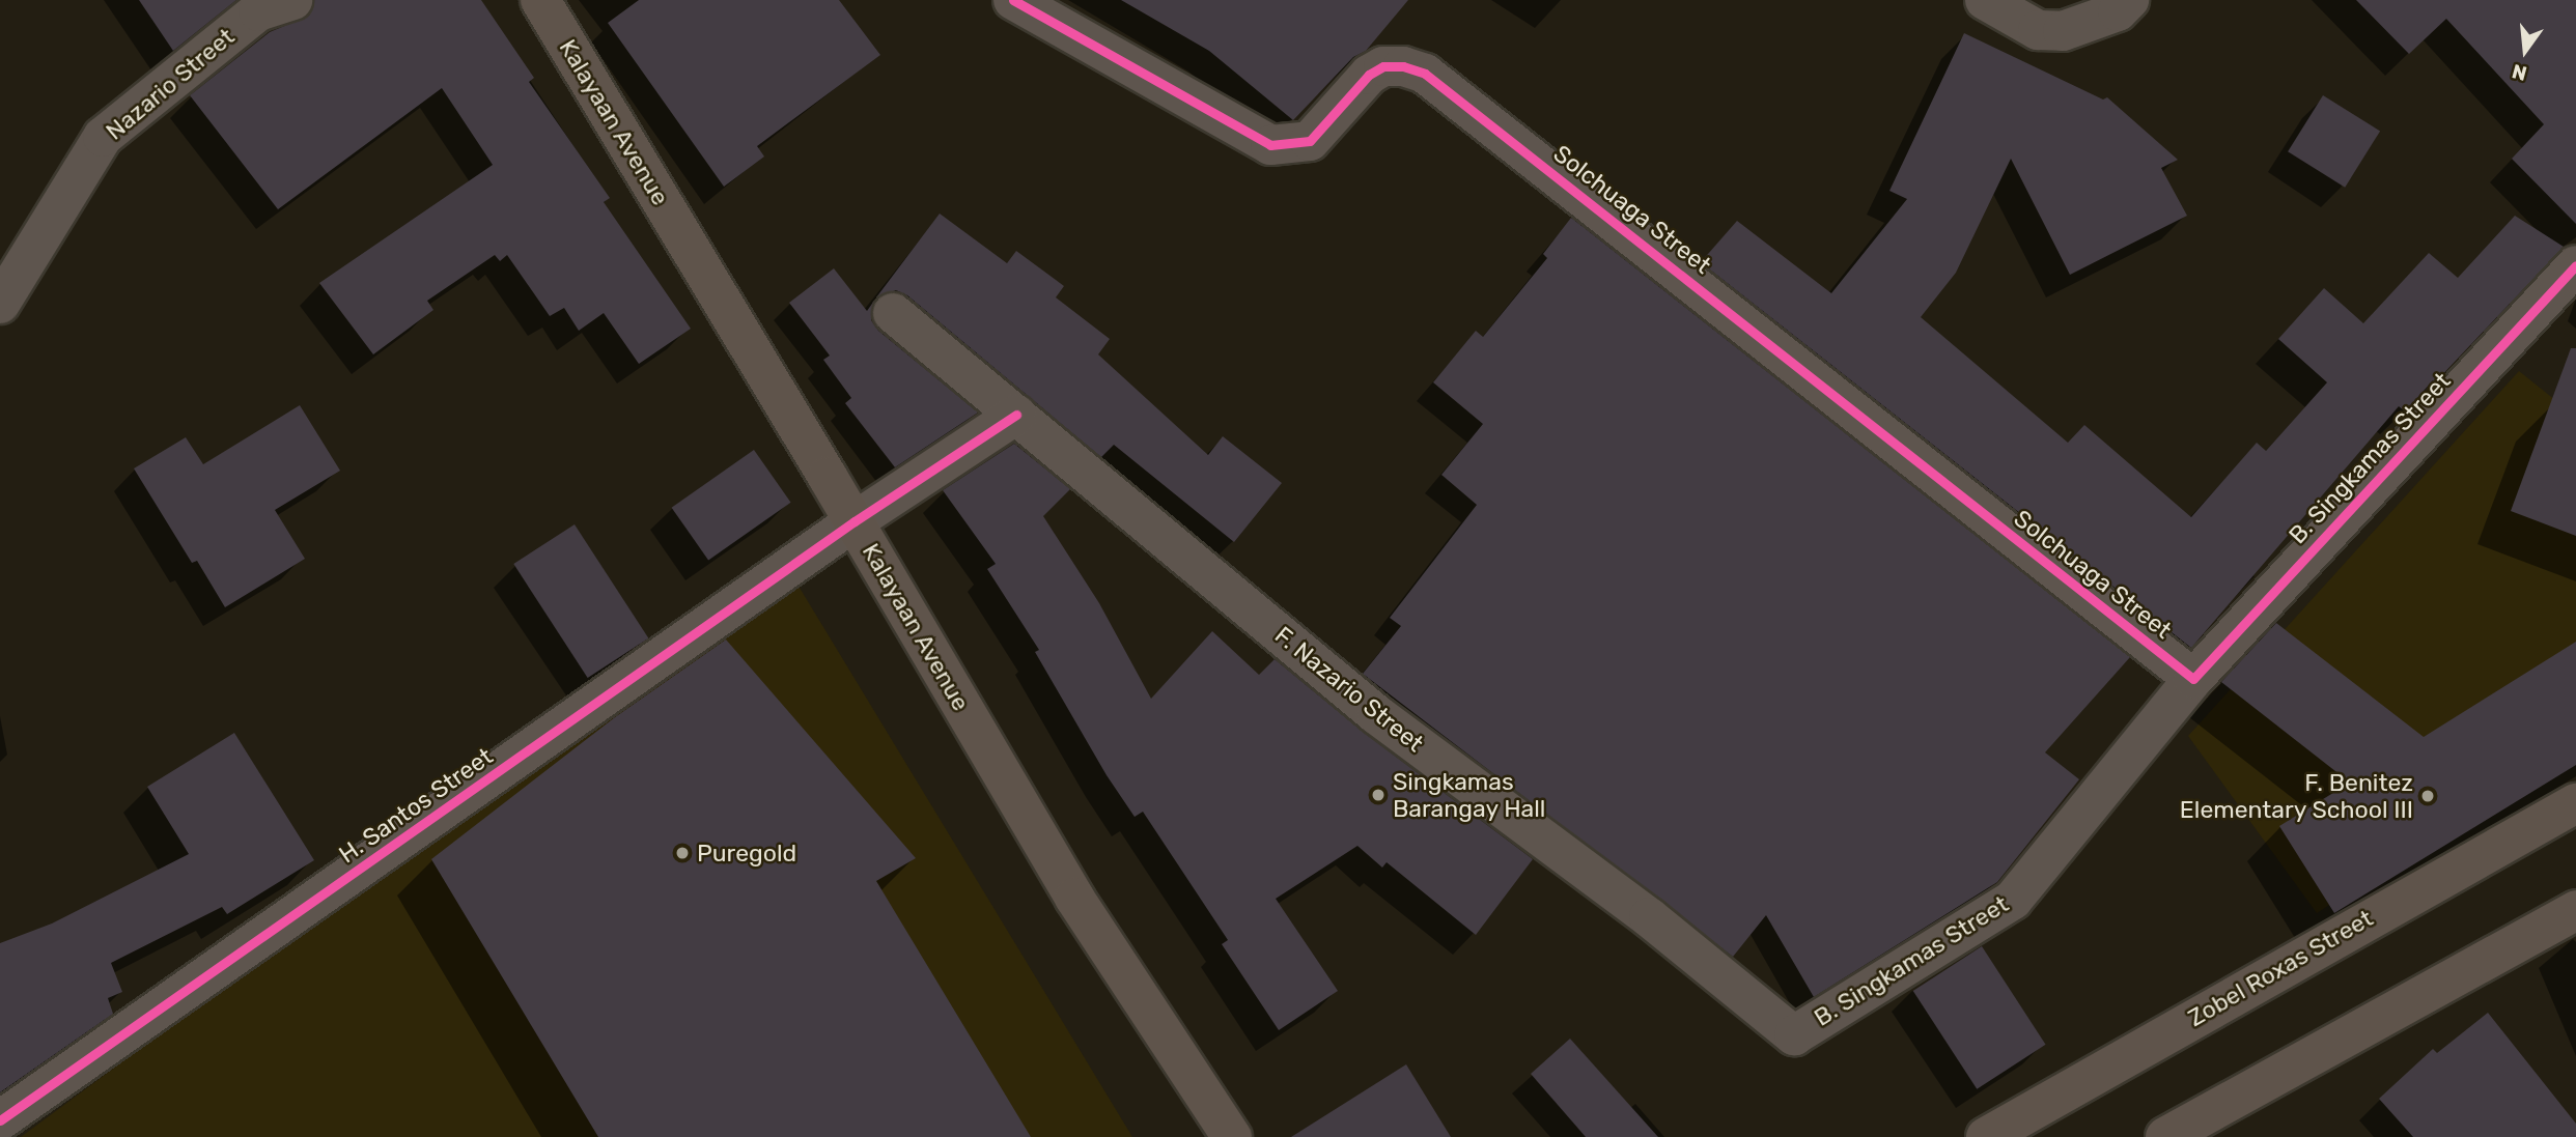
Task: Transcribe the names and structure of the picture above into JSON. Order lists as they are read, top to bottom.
{
  "streets": {
    "main road": ["Kalayaan Avenue", "Zobel Roxas Street"],
    "street": [
      "Nazario Street",
      "Solchuaga Street",
      "B. Singkamas Street",
      "F. Nazario Street",
      "H. Santos Street"
    ]
  },
  "crossings": [
    ["Kalayaan Avenue", "H. Santos Street"],
    ["Solchuaga Street", "B. Singkamas Street"],
    ["B. Singkamas Street", "F. Nazario Street"]
  ],
  "places": ["Singkamas Barangay Hall", "F. Benitez Elementary School III", "Puregold"],
  "north": "bottom"
}
